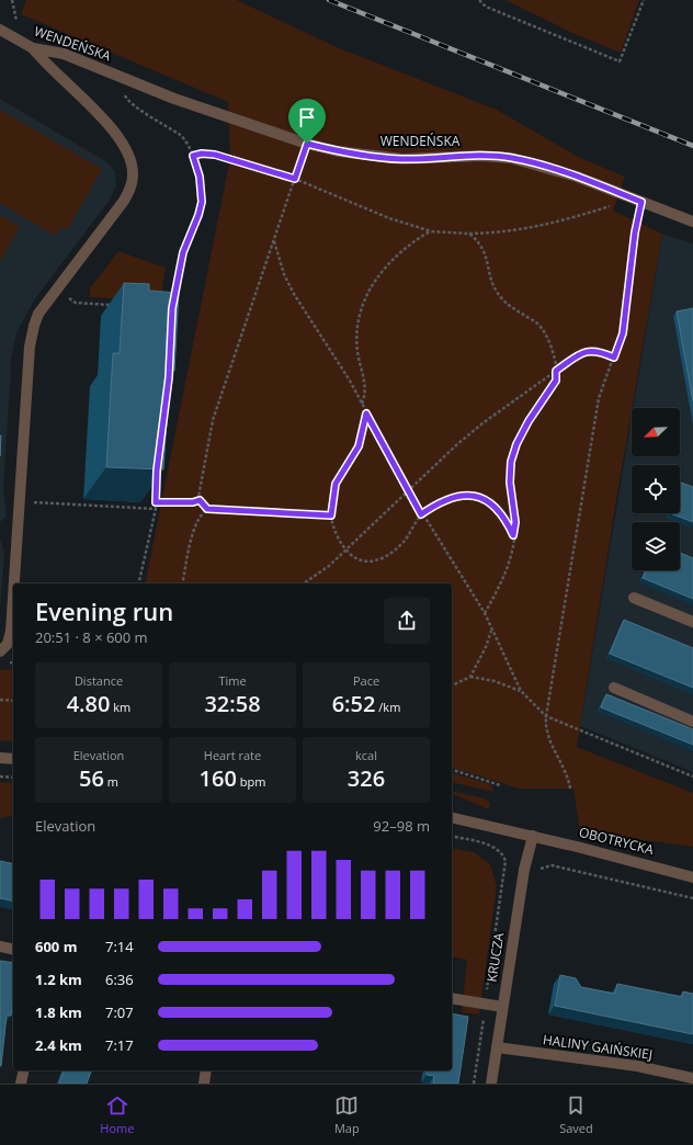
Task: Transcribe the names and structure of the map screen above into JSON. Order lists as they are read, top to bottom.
{
  "streets": {
    "street": [
      "WENDEŃSKA",
      "OBOTRYCKA",
      "KRUCZA",
      "HALINY GAIŃSKIEJ"
    ]
  },
  "crossings": [
    ["OBOTRYCKA", "KRUCZA"],
    ["KRUCZA", "HALINY GAIŃSKIEJ"]
  ],
  "north": "bottom left",
  "page": {
    "heading": ["Evening run", "20:51 · 8 × 600 m"],
    "stats": [
      ["Distance", "4.80 km"],
      ["Time", "32:58"],
      ["Pace", "6:52 /km"],
      ["Elevation", "56 m"],
      ["Heart rate", "160 bpm"],
      ["kcal", "326"]
    ],
    "chart": ["Elevation", "92–98 m"],
    "list": [
      {
        "name": "600 m",
        "note": "7:14"
      },
      {
        "name": "1.2 km",
        "note": "6:36"
      },
      {
        "name": "1.8 km",
        "note": "7:07"
      },
      {
        "name": "2.4 km",
        "note": "7:17"
      }
    ],
    "tabs": ["Home", "Map", "Saved"]
  }
}
